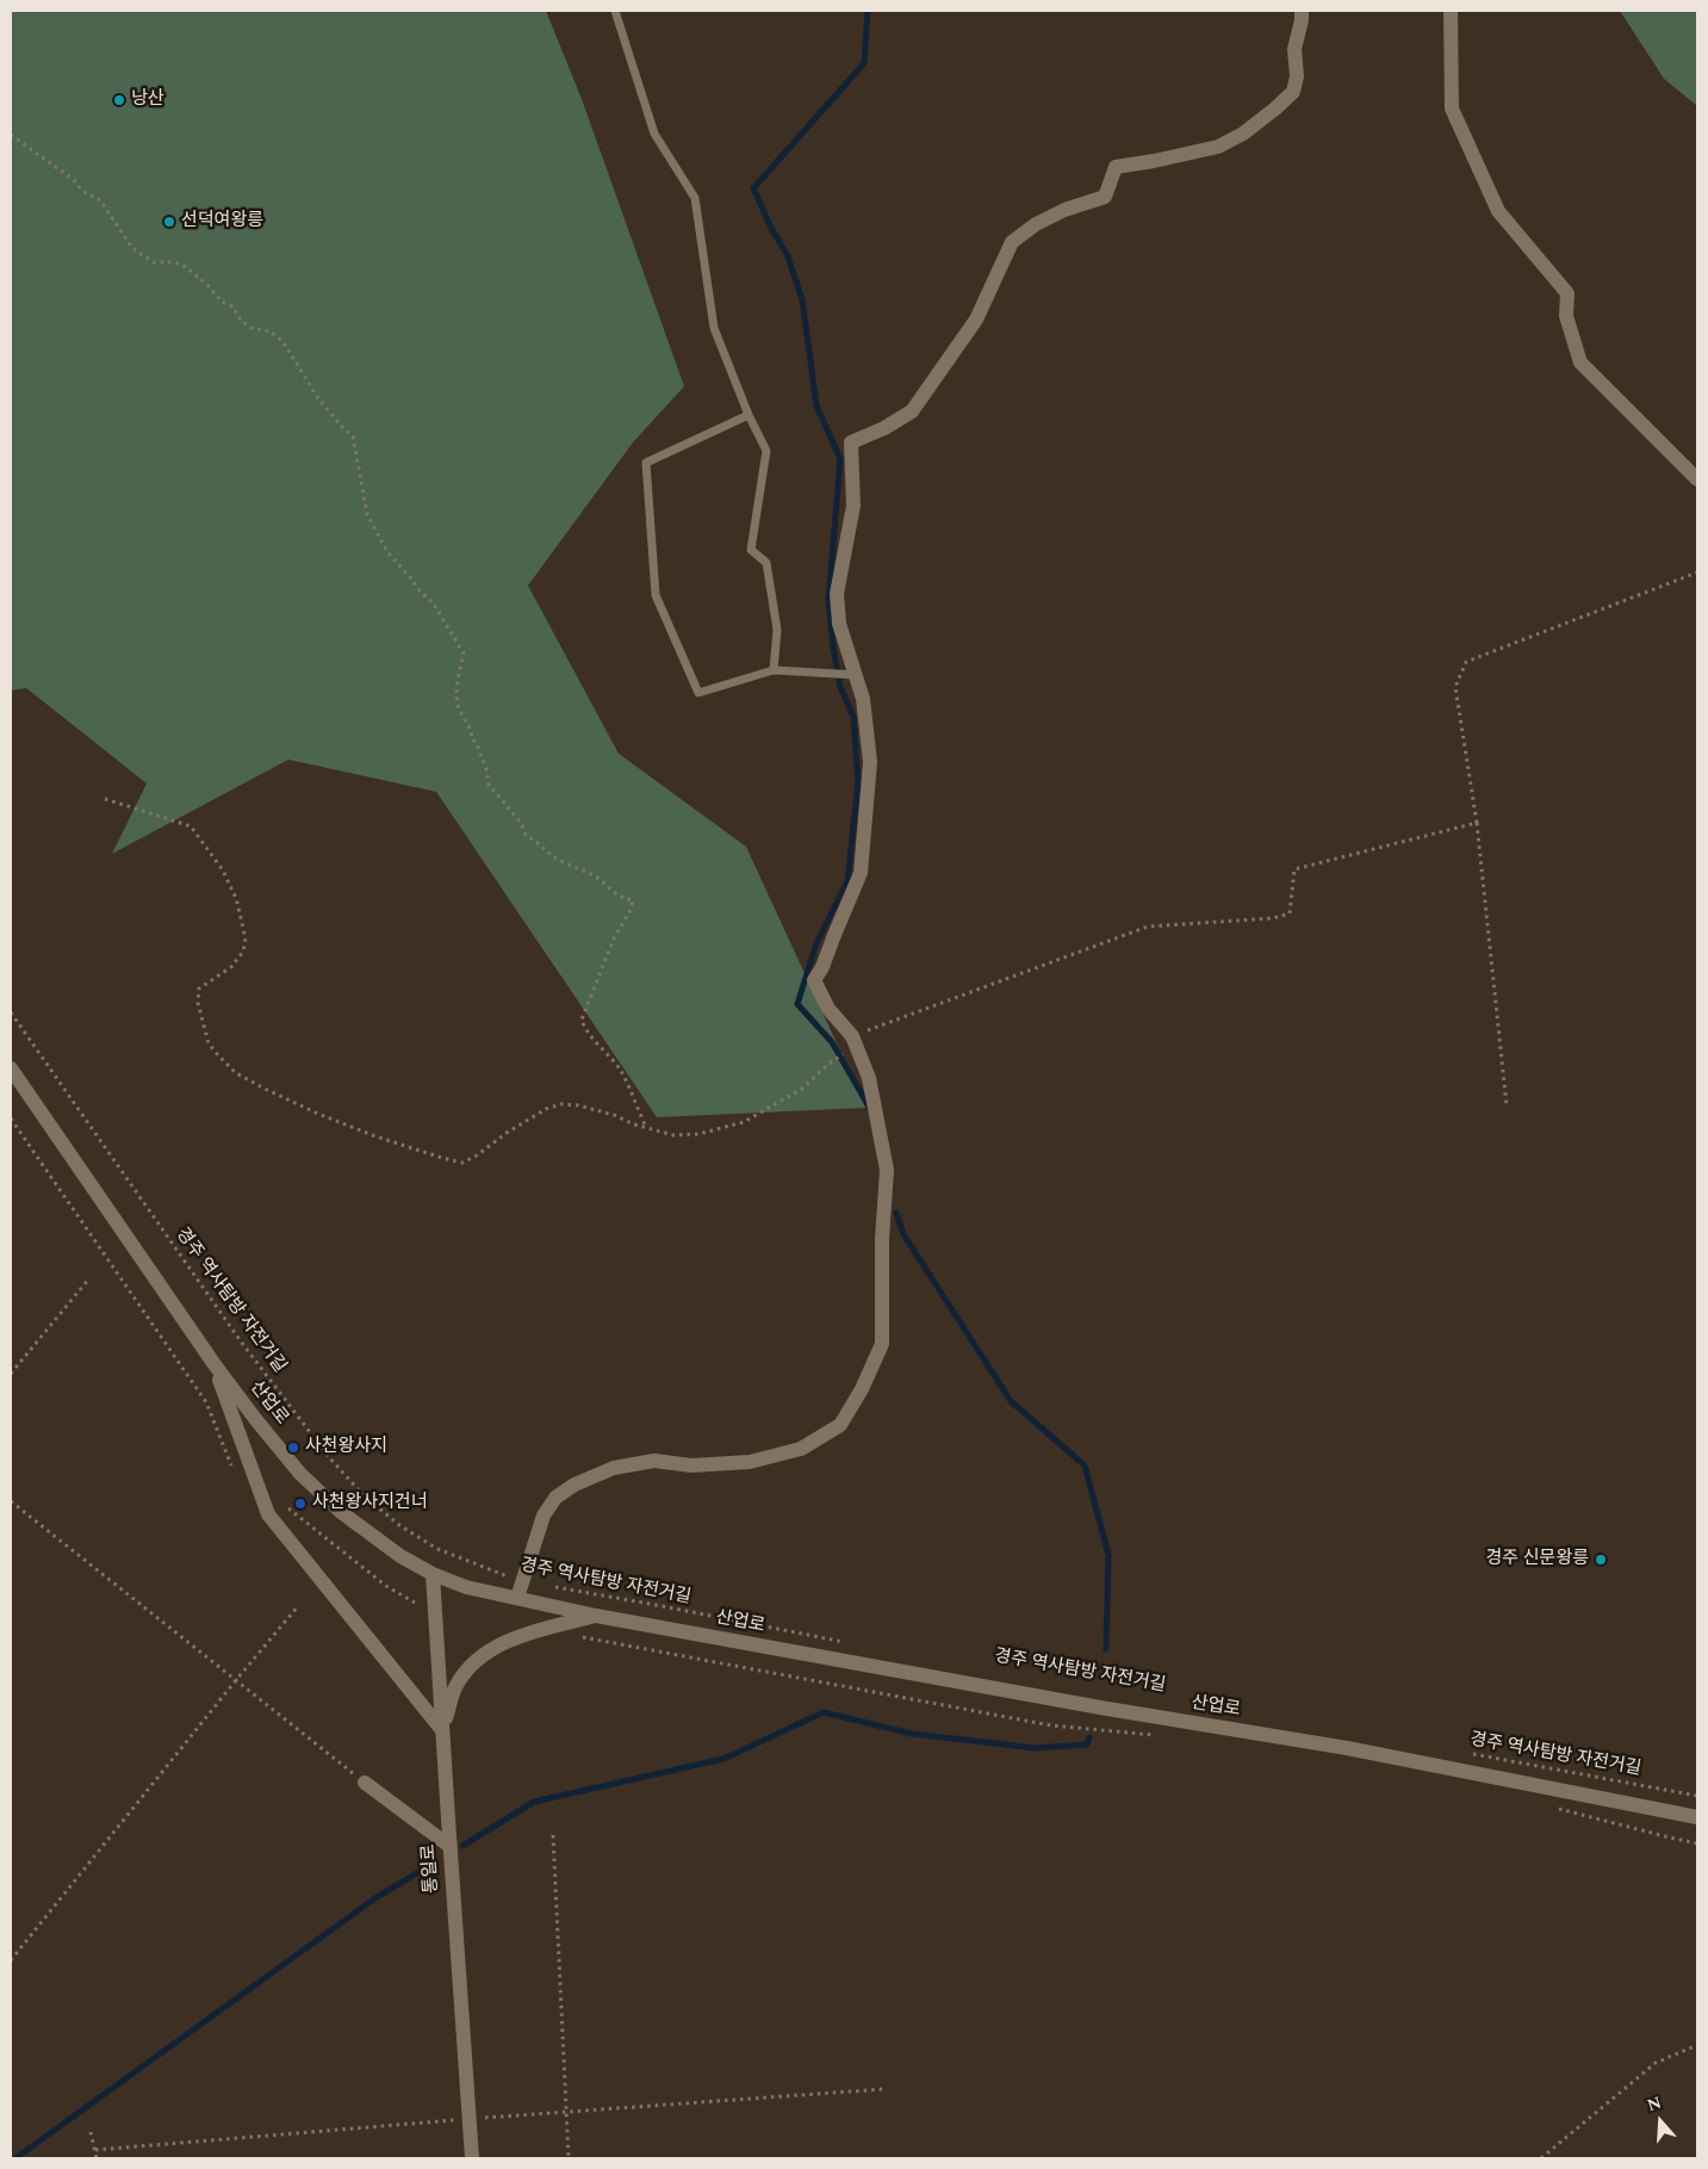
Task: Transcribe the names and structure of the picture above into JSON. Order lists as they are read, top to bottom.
{
  "streets": {
    "street": ["산업로", "통일로"],
    "path": ["경주 역사탐방 자전거길"]
  },
  "crossings": [
    ["산업로", "통일로"]
  ],
  "places": [
    "낭산",
    "선덕여왕릉",
    "사천왕사지",
    "사천왕사지건너",
    "경주 신문왕릉"
  ],
  "north": "top"
}
